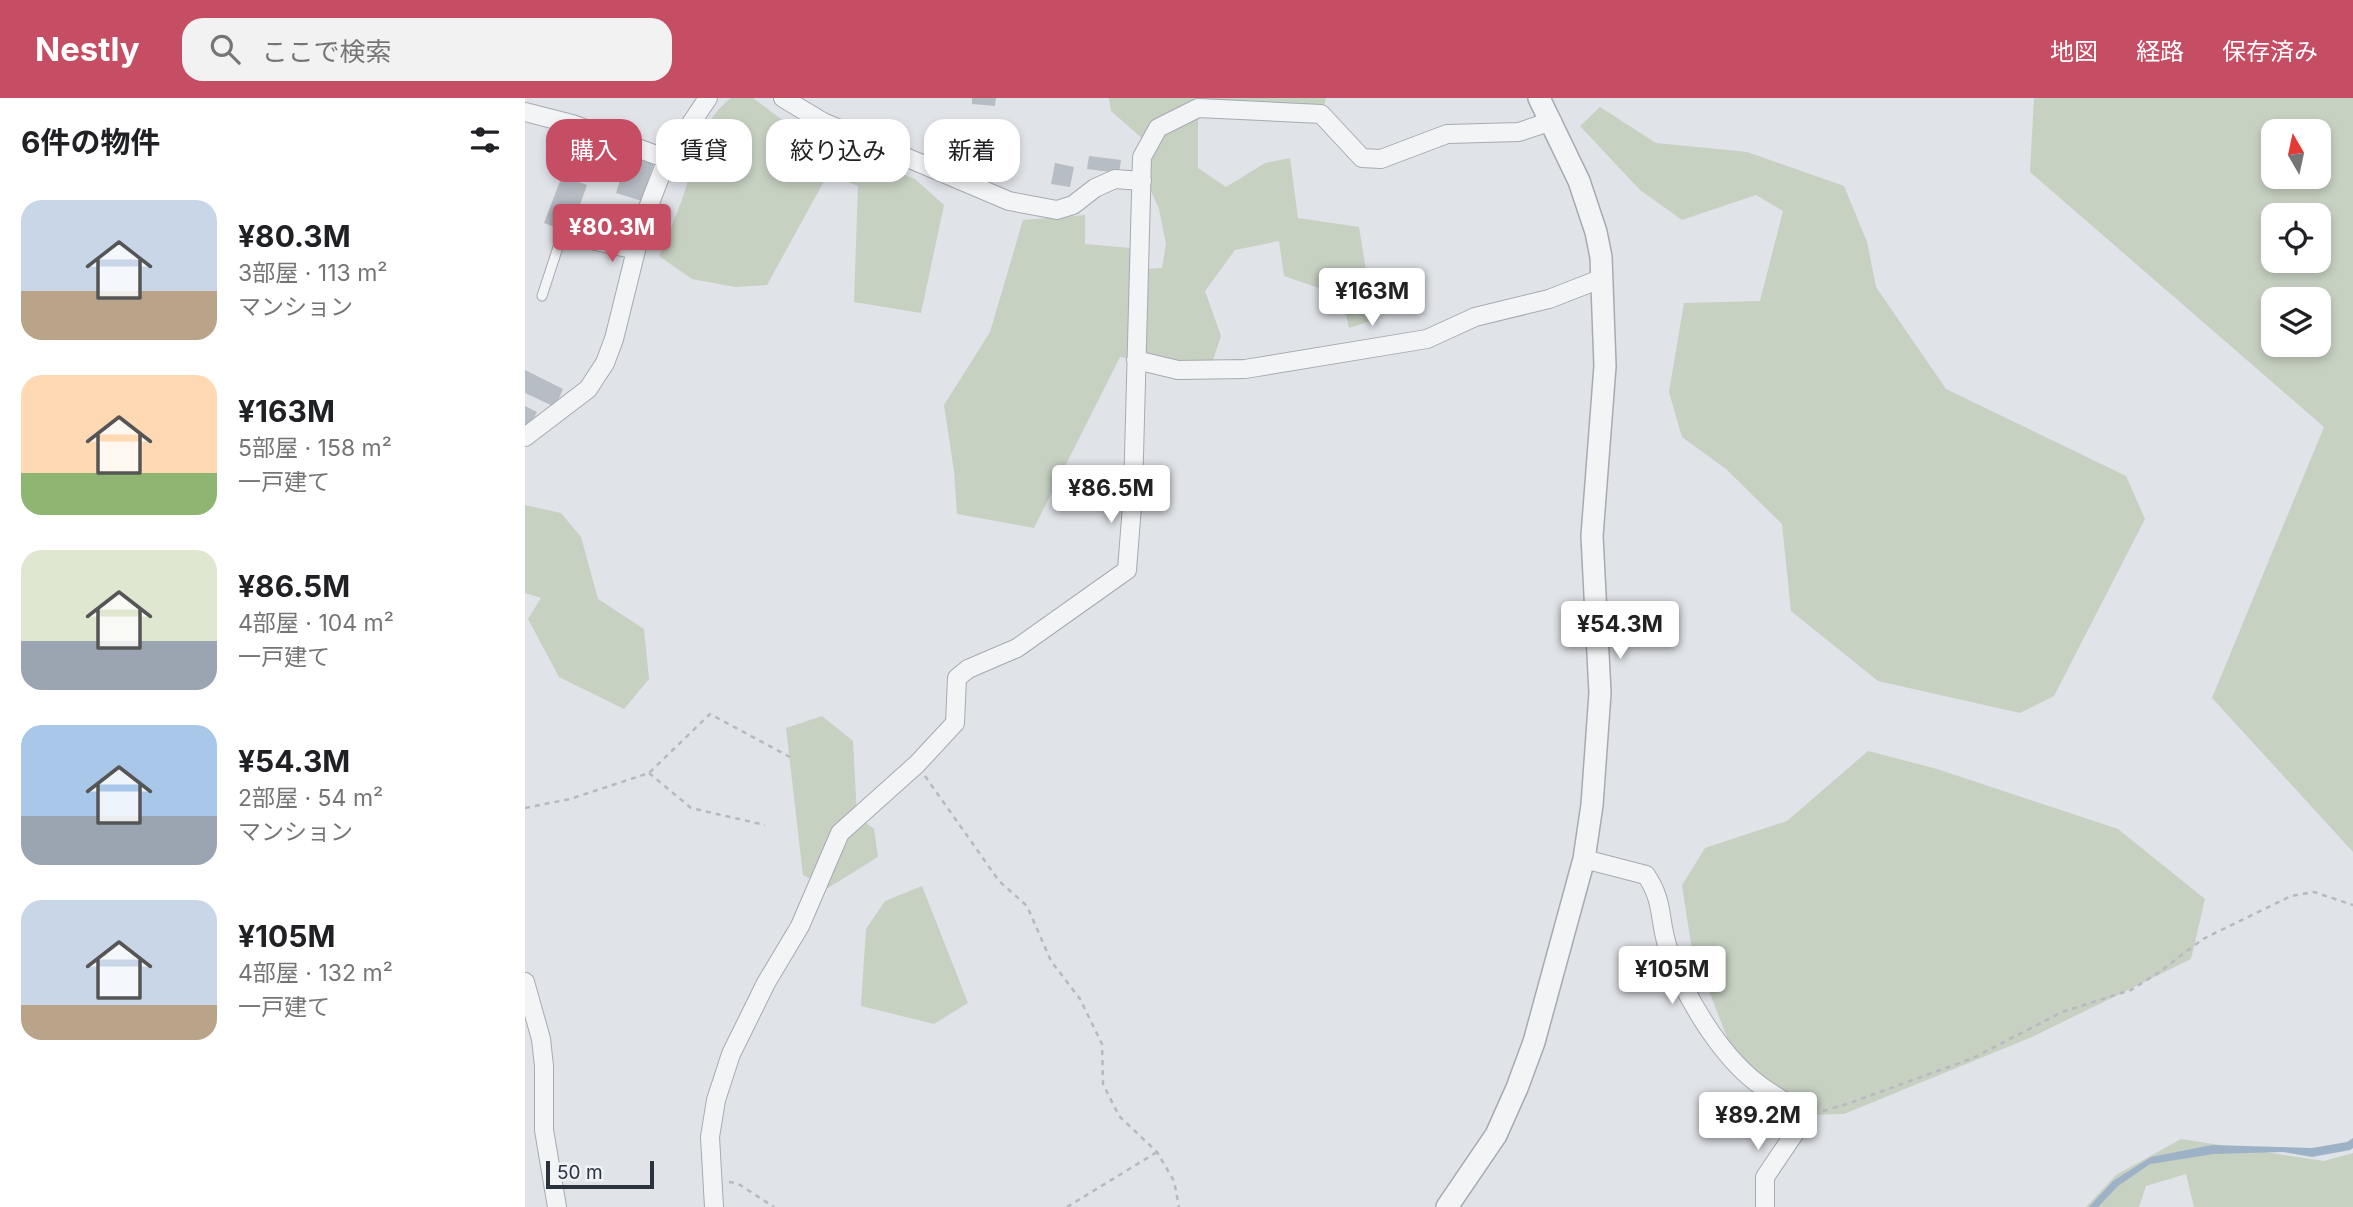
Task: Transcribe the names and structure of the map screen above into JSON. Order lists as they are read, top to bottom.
{
  "scale_bar": "50 m",
  "north": "top",
  "page": {
    "header": "Nestly",
    "search": "ここで検索",
    "nav": ["地図", "経路", "保存済み"],
    "heading": "6件の物件",
    "chip": [
      "購入",
      "賃貸",
      "絞り込み",
      "新着"
    ],
    "list": [
      {
        "name": "¥80.3M",
        "note": "3部屋 · 113 m² · マンション"
      },
      {
        "name": "¥163M",
        "note": "5部屋 · 158 m² · 一戸建て"
      },
      {
        "name": "¥86.5M",
        "note": "4部屋 · 104 m² · 一戸建て"
      },
      {
        "name": "¥54.3M",
        "note": "2部屋 · 54 m² · マンション"
      },
      {
        "name": "¥105M",
        "note": "4部屋 · 132 m² · 一戸建て"
      }
    ],
    "price": [
      "¥80.3M",
      "¥163M",
      "¥86.5M",
      "¥54.3M",
      "¥105M",
      "¥89.2M"
    ],
    "scale": "50 m"
  }
}
